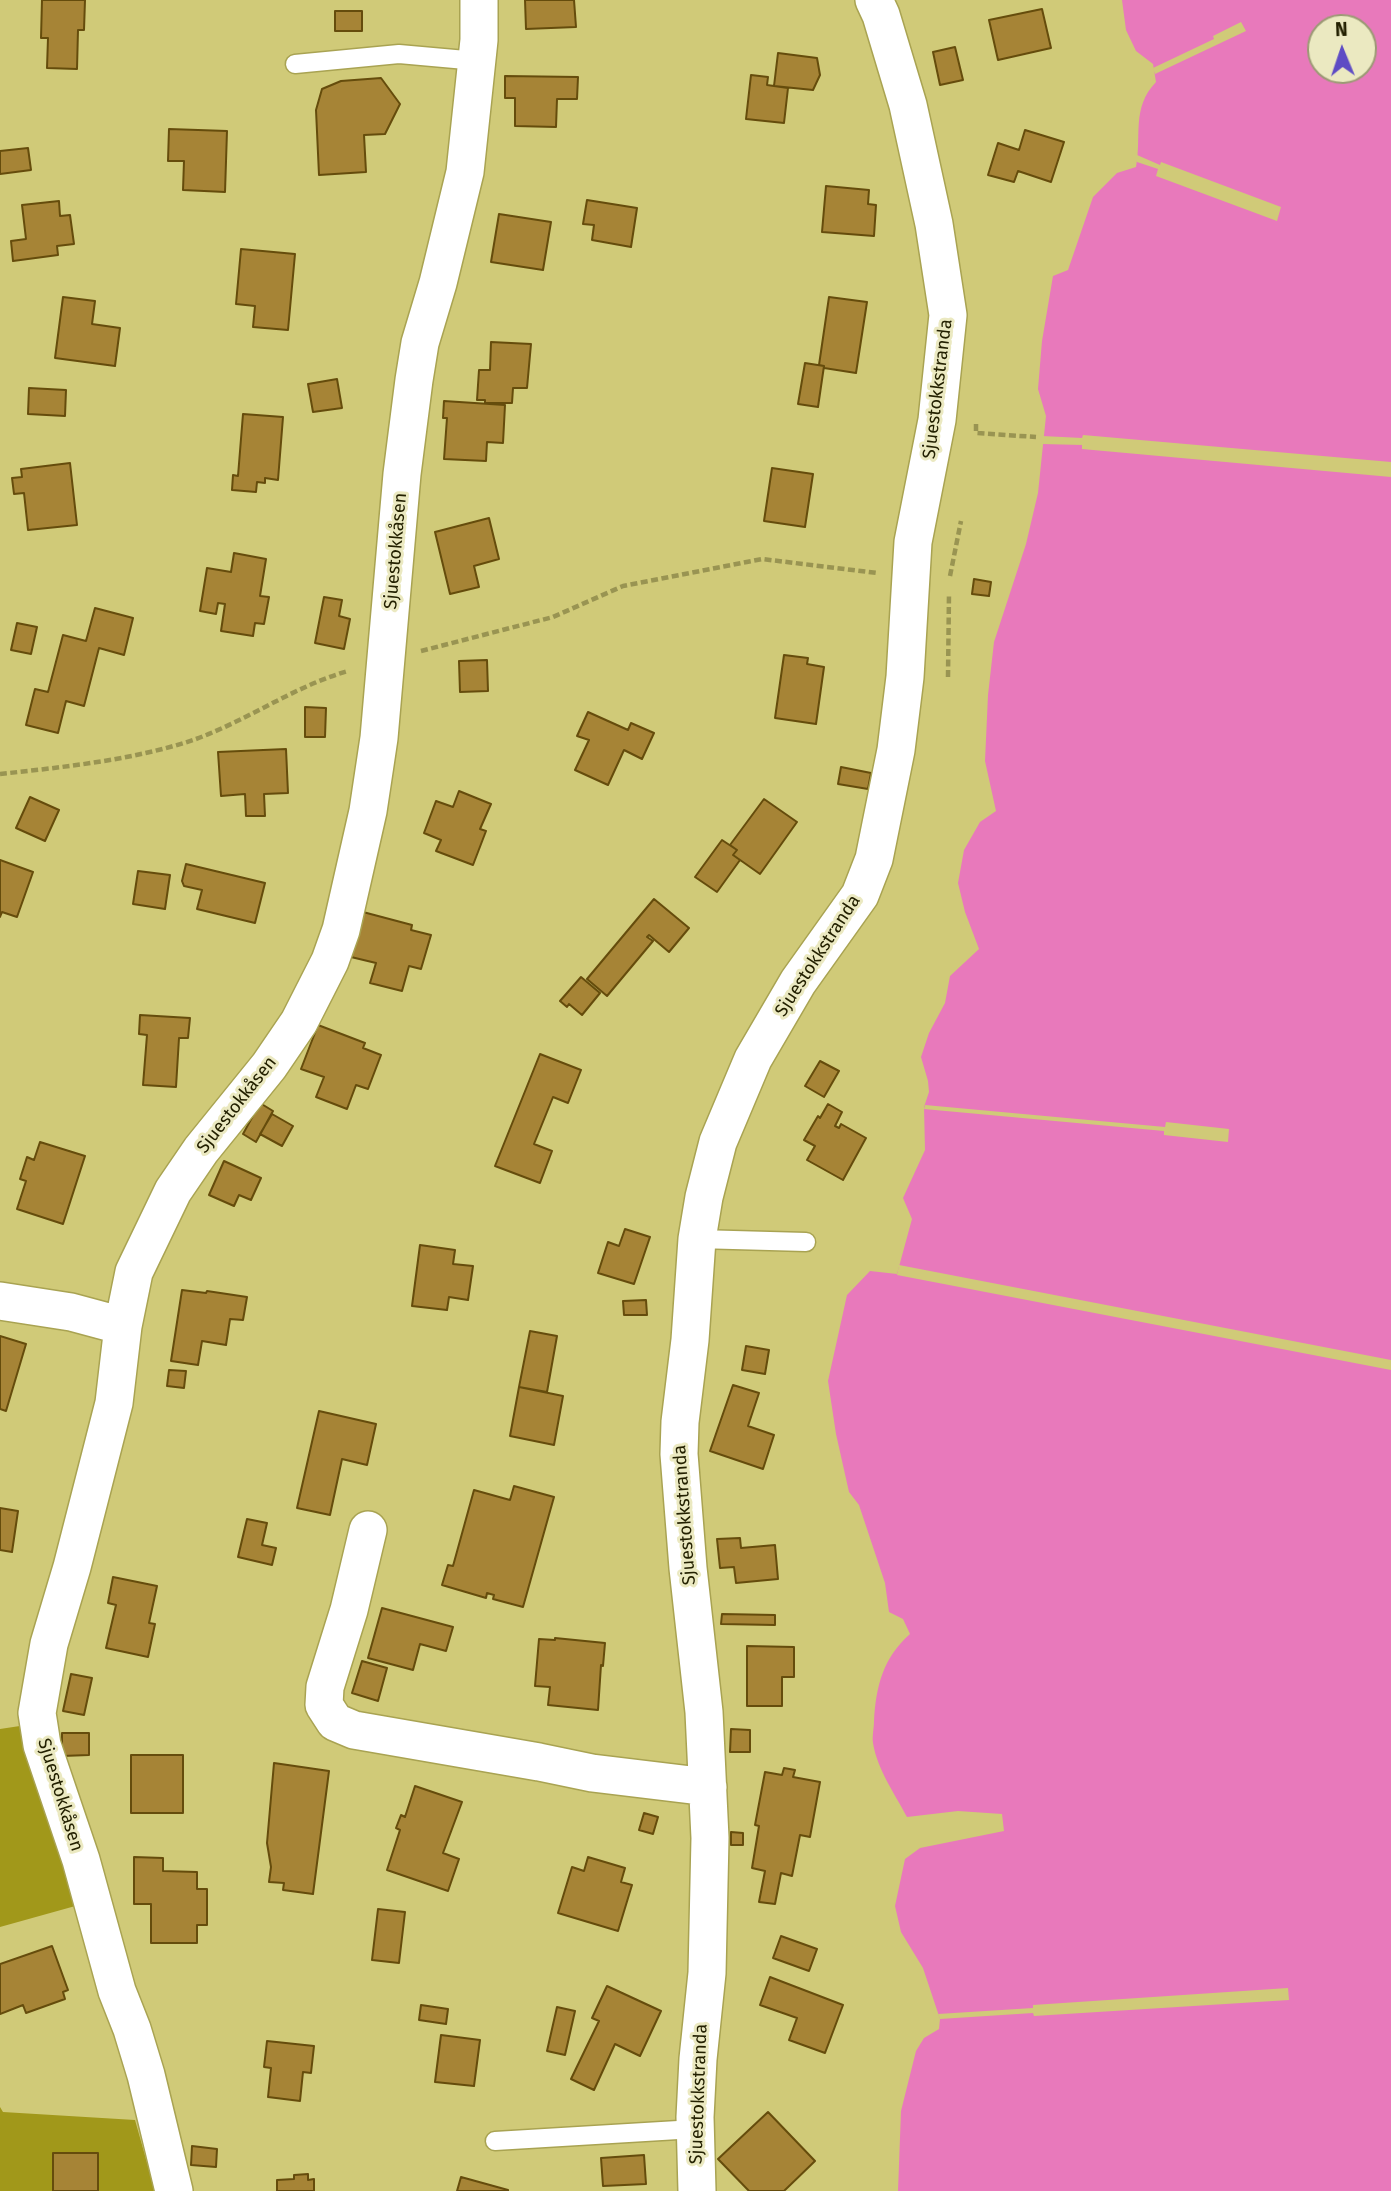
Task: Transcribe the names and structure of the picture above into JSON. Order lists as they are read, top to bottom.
{
  "streets": {
    "street": ["Sjuestokkstranda", "Sjuestokkåsen"]
  },
  "north": "top"
}
